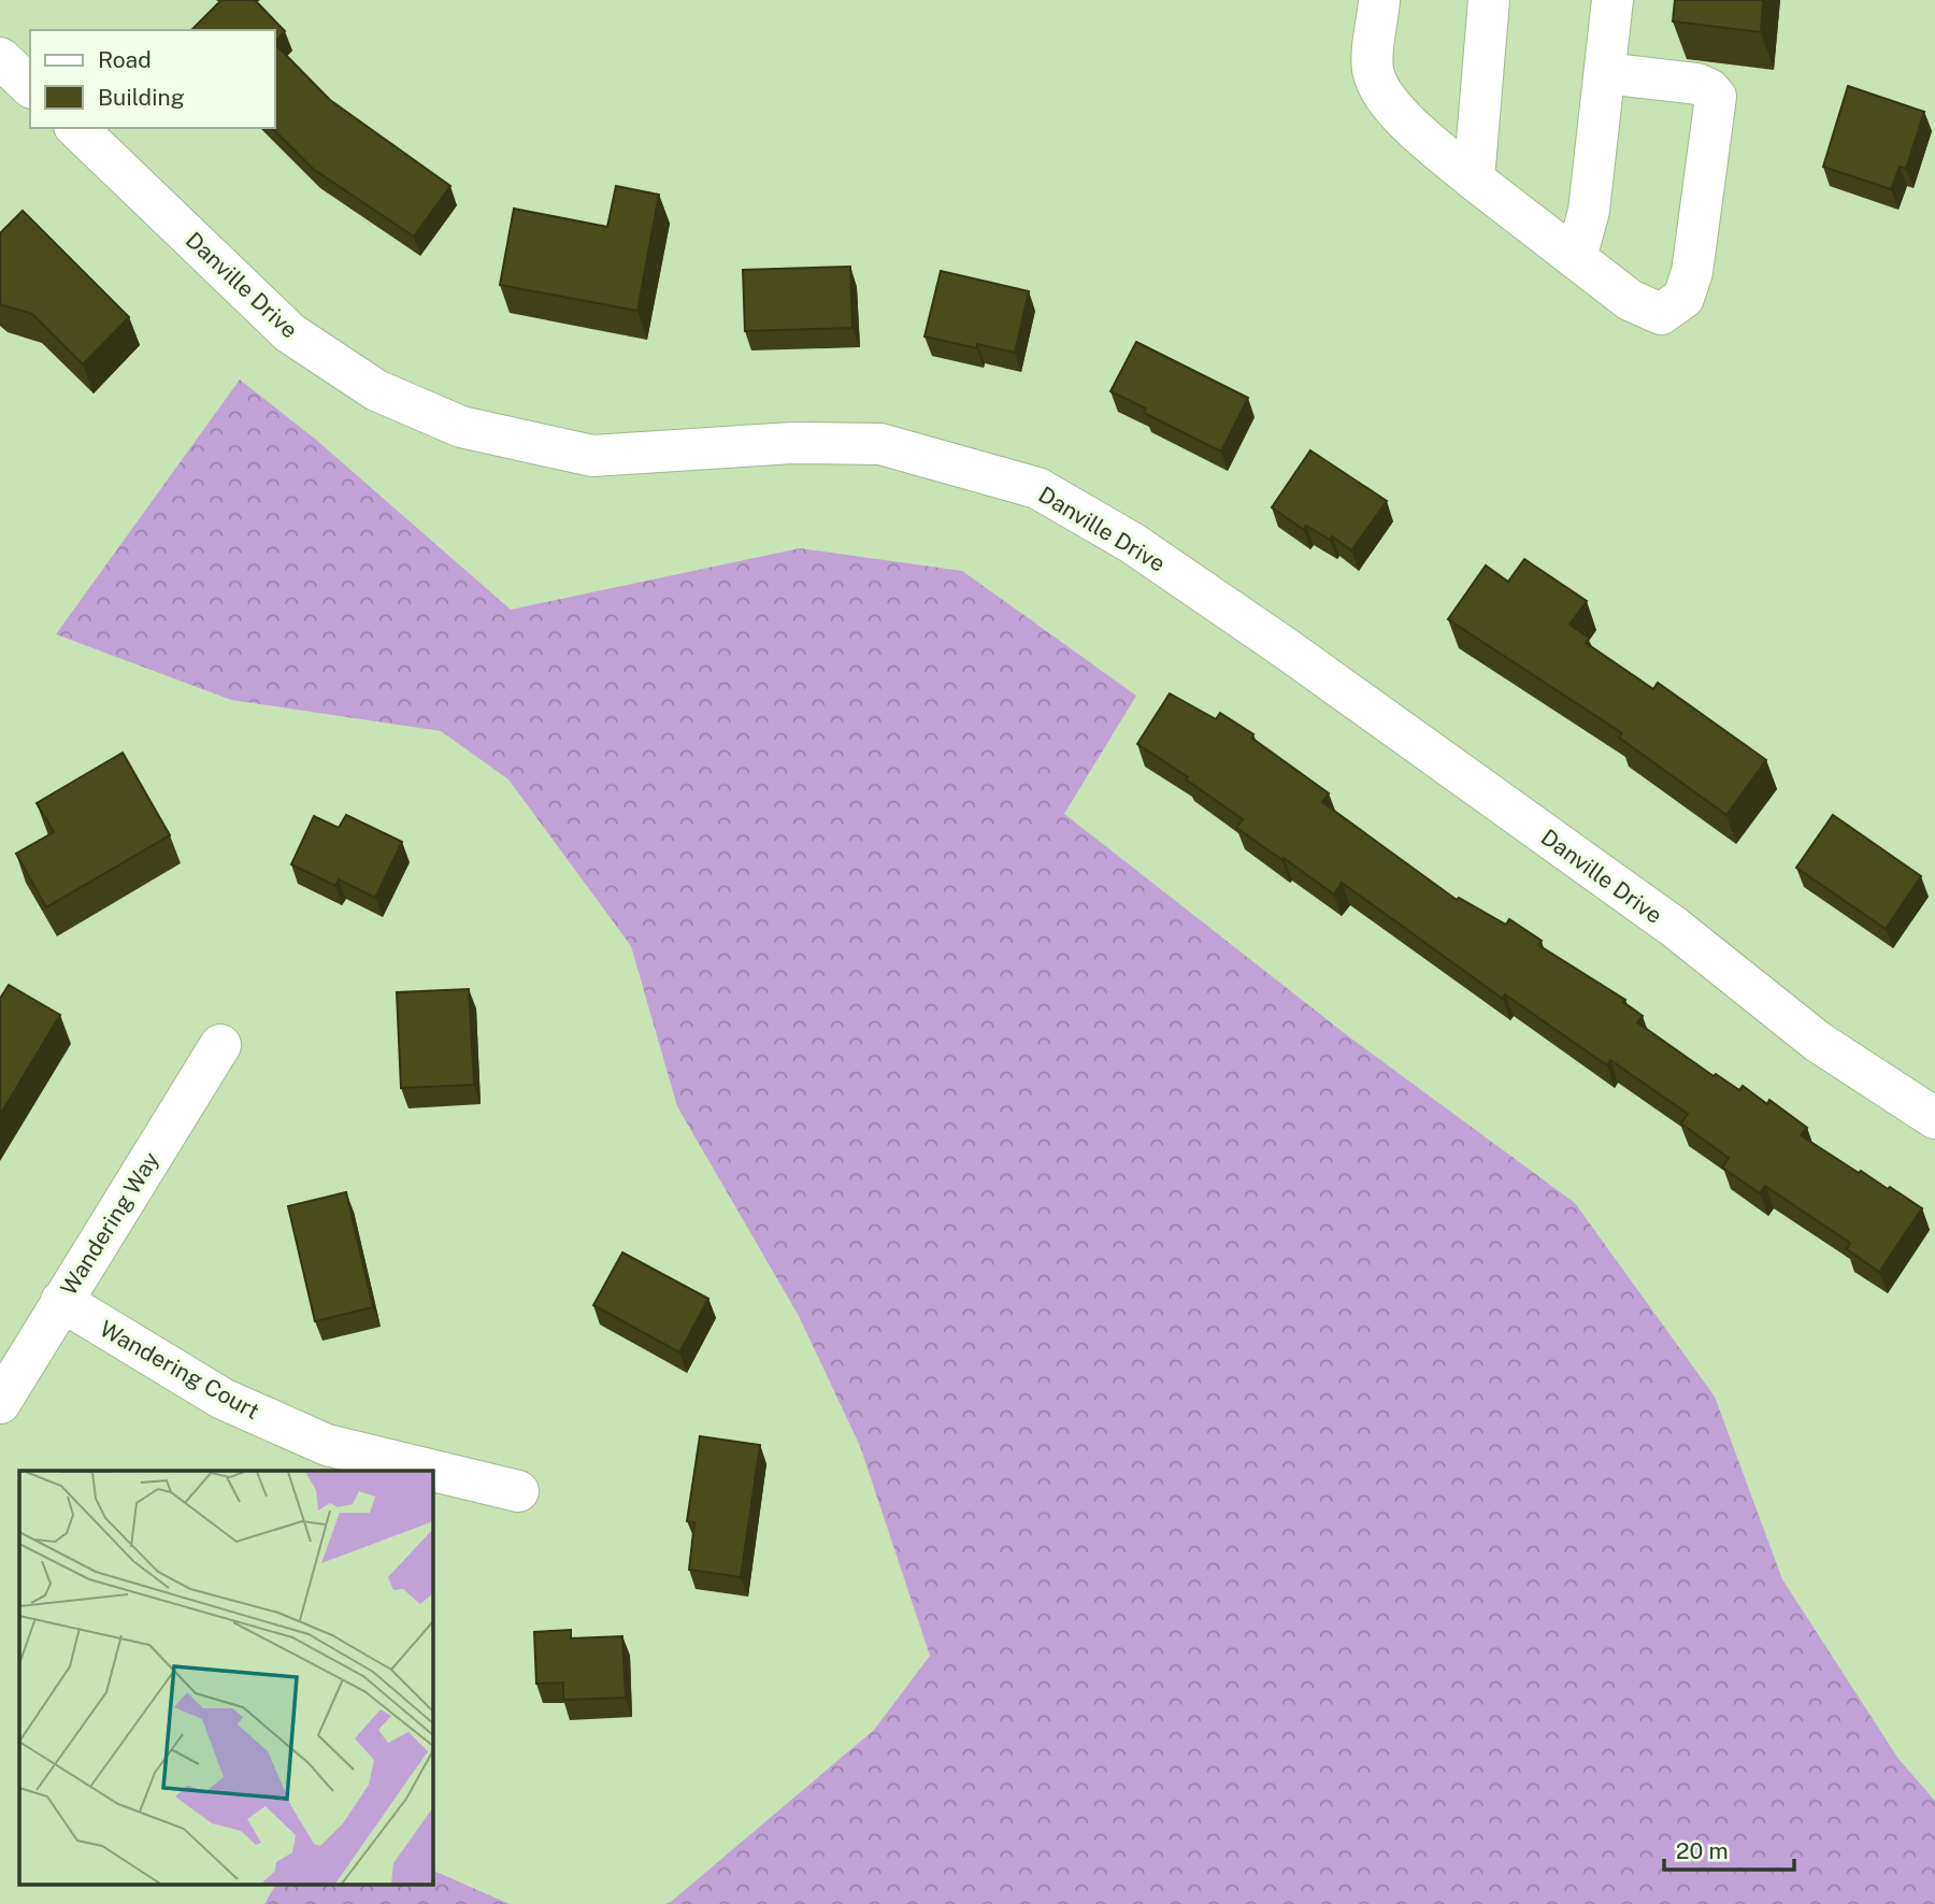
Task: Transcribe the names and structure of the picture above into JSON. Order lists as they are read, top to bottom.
{
  "streets": {
    "street": ["Danville Drive", "Wandering Way", "Wandering Court"]
  },
  "crossings": [
    ["Wandering Way", "Wandering Court"]
  ],
  "legend": ["Road", "Building"],
  "scale_bar": "20 m"
}
